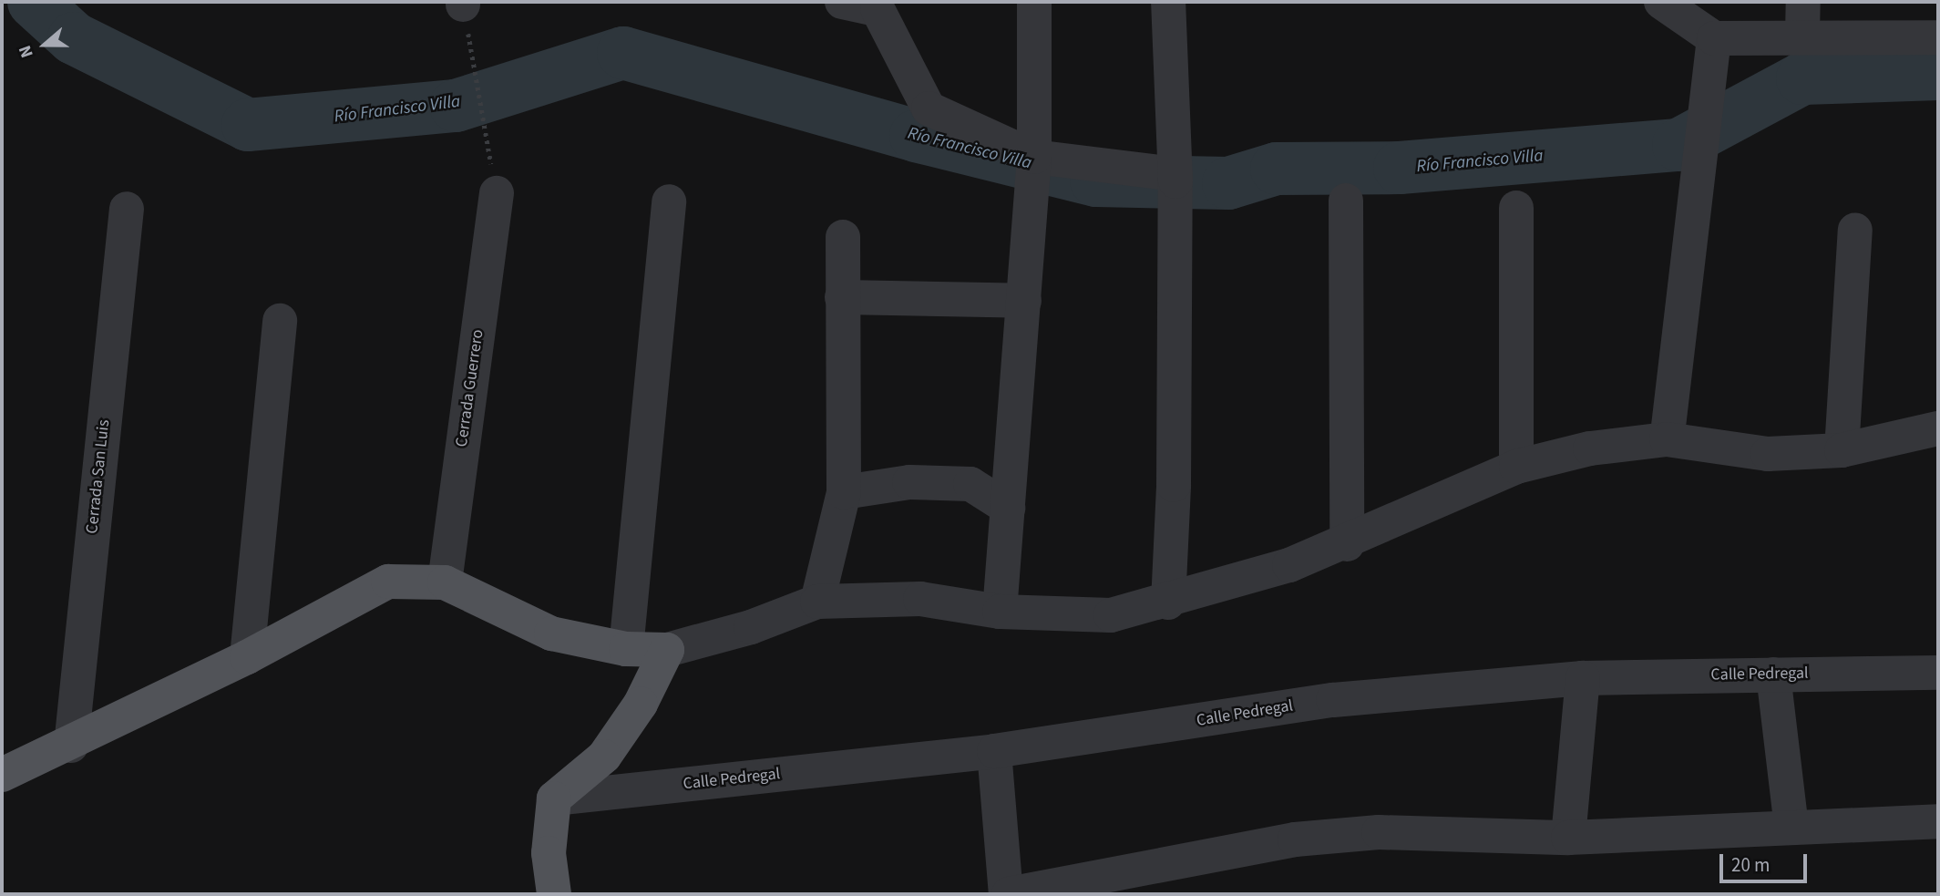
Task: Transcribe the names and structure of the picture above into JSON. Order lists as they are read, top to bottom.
{
  "streets": {
    "street": ["Cerrada Guerrero", "Cerrada San Luis", "Calle Pedregal"]
  },
  "water": ["Río Francisco Villa"],
  "scale_bar": "20 m",
  "north": "left"
}
